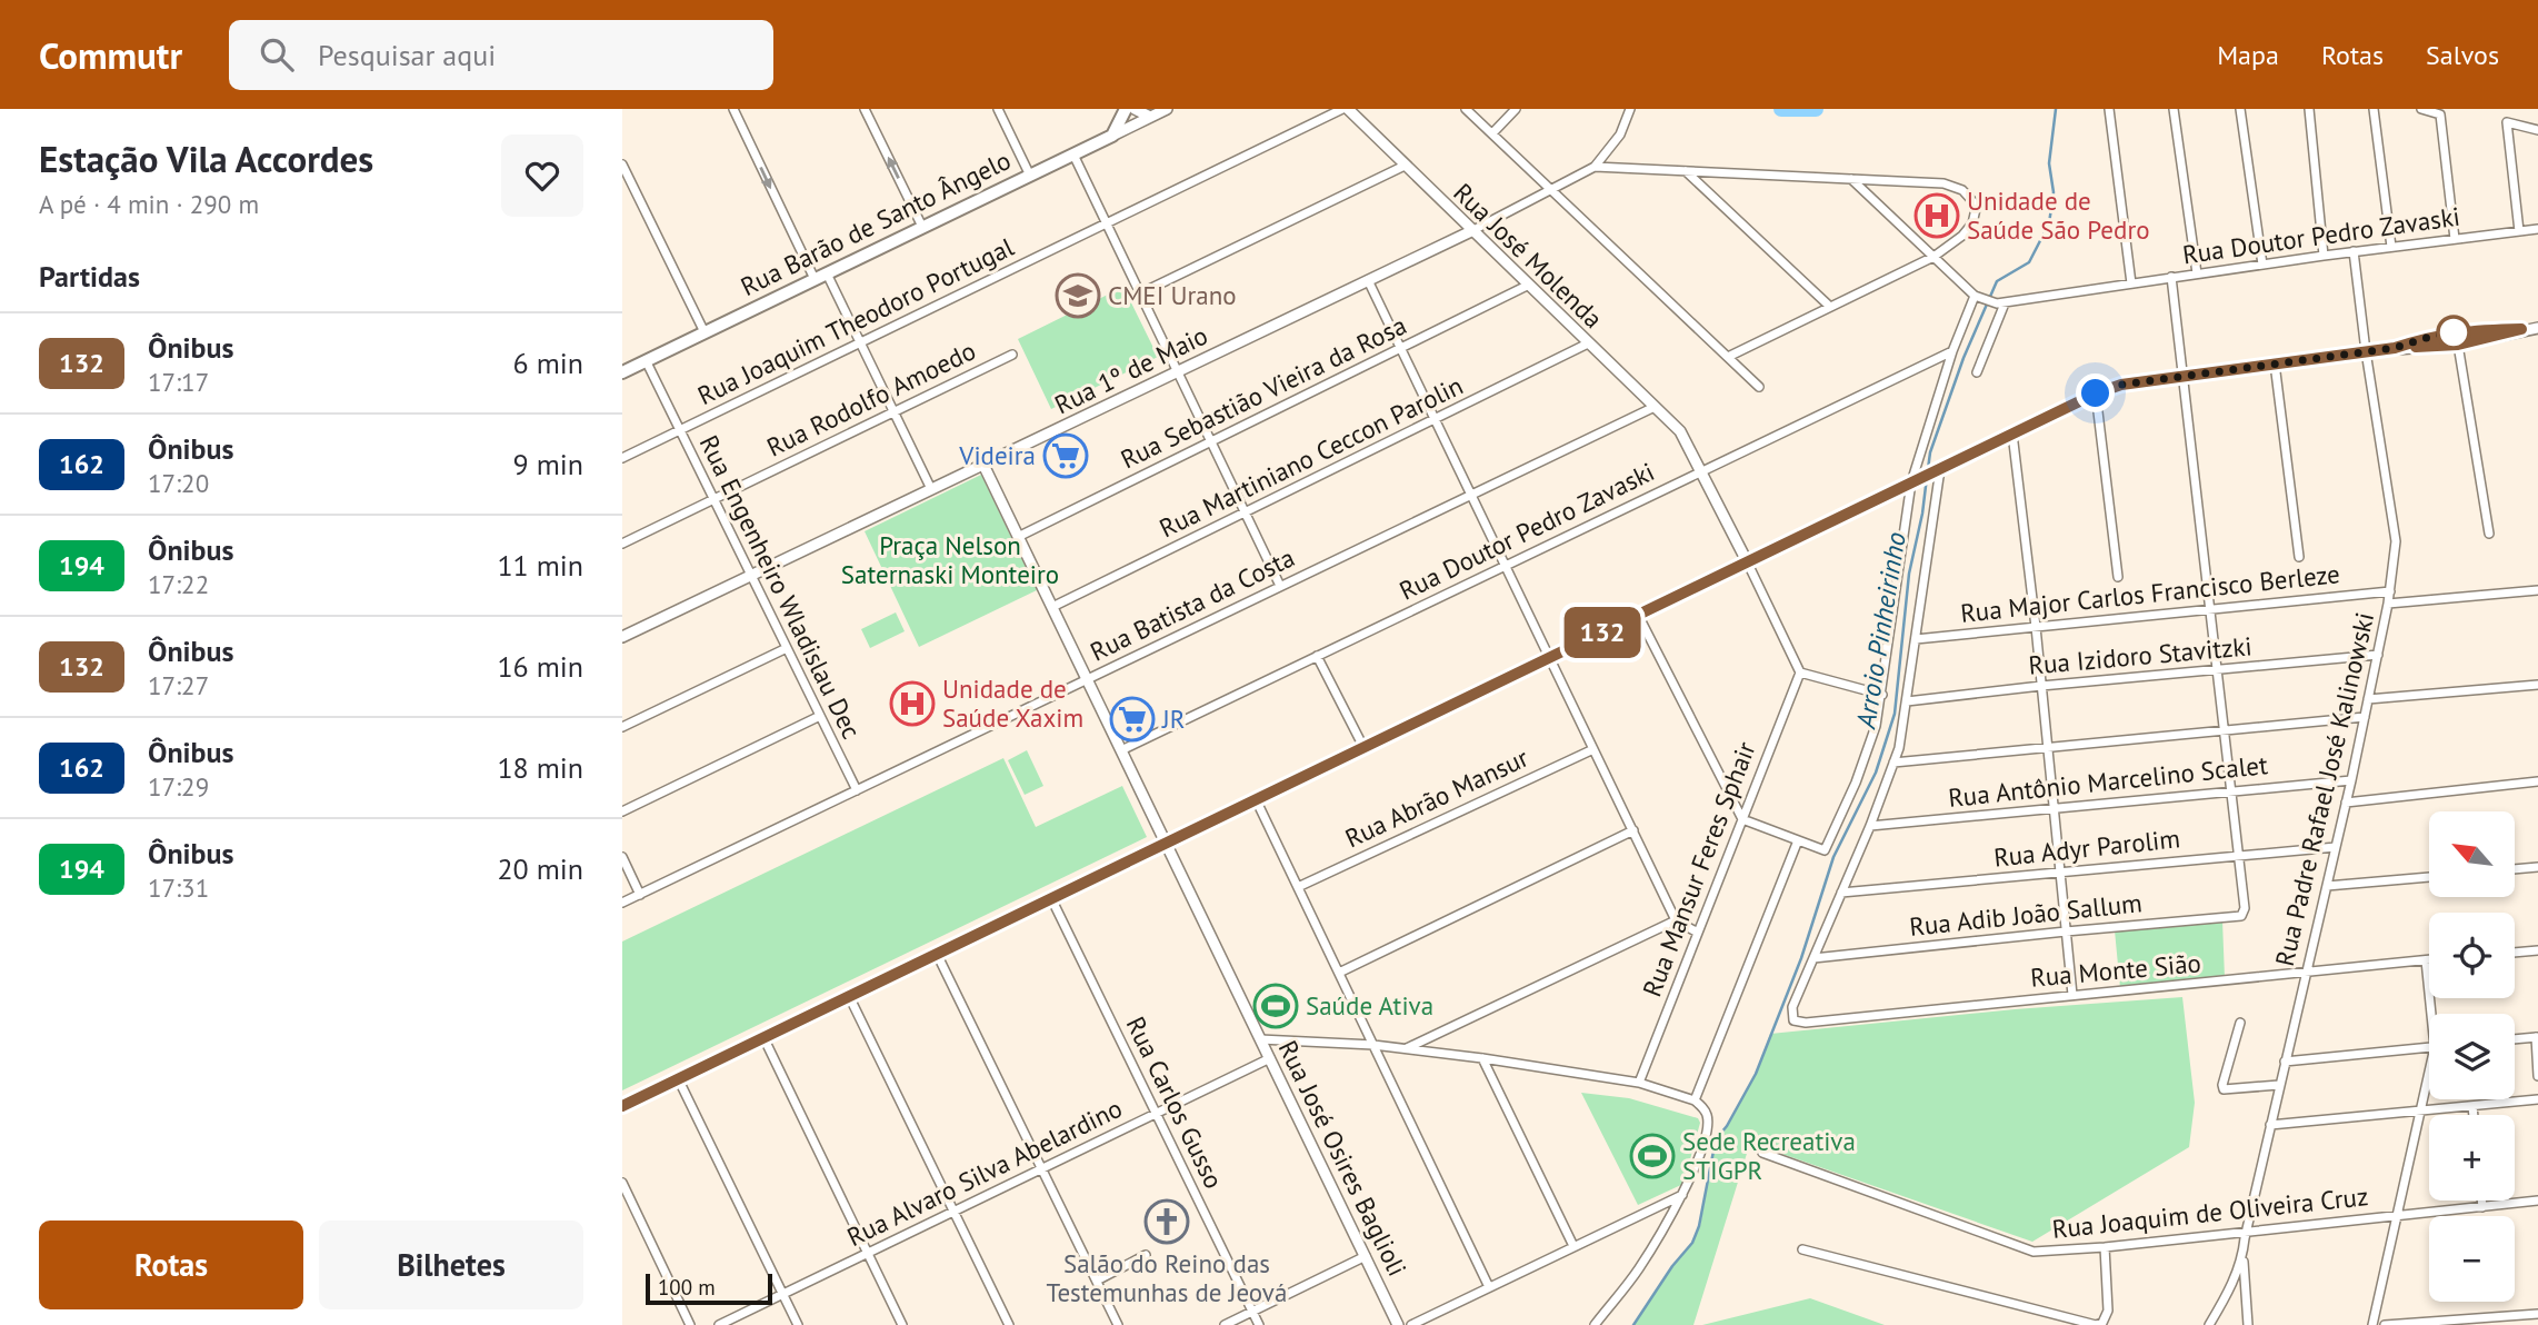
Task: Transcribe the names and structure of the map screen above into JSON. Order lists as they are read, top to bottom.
{
  "streets": {
    "main road": ["Rua Barão de Santo Ângelo"],
    "street": [
      "Rua Doutor Pedro Zavaski",
      "Rua José Molenda",
      "Rua Joaquim Theodoro Portugal",
      "Rua 1º de Maio",
      "Rua Sebastião Vieira da Rosa",
      "Rua Rodolfo Amoedo",
      "Rua Martiniano Ceccon Parolin",
      "Rua Engenheiro Wladislau Dec",
      "Rua Major Carlos Francisco Berleze",
      "Rua Batista da Costa",
      "Rua Izidoro Stavitzki",
      "Rua Antônio Marcelino Scalet",
      "Rua Padre Rafael José Kalinowski",
      "Rua Abrão Mansur",
      "Rua Adyr Parolim",
      "Rua Mansur Feres Sphair",
      "Rua Adib João Sallum",
      "Rua Monte Sião",
      "Rua Carlos Gusso",
      "Rua José Osires Baglioli",
      "Rua Alvaro Silva Abelardino",
      "Rua Joaquim de Oliveira Cruz"
    ]
  },
  "crossings": [
    ["Rua Barão de Santo Ângelo", "Rua Engenheiro Wladislau Dec"],
    ["Rua Doutor Pedro Zavaski", "Rua José Molenda"],
    ["Rua Doutor Pedro Zavaski", "Rua Padre Rafael José Kalinowski"],
    ["Rua Doutor Pedro Zavaski", "Rua José Osires Baglioli"],
    ["Rua José Molenda", "Rua Joaquim Theodoro Portugal"],
    ["Rua José Molenda", "Rua 1º de Maio"],
    ["Rua José Molenda", "Rua Sebastião Vieira da Rosa"],
    ["Rua José Molenda", "Rua Martiniano Ceccon Parolin"],
    ["Rua José Molenda", "Rua Batista da Costa"],
    ["Rua Joaquim Theodoro Portugal", "Rua Engenheiro Wladislau Dec"],
    ["Rua 1º de Maio", "Rua Engenheiro Wladislau Dec"],
    ["Rua 1º de Maio", "Rua José Osires Baglioli"],
    ["Rua Sebastião Vieira da Rosa", "Rua José Osires Baglioli"],
    ["Rua Rodolfo Amoedo", "Rua Engenheiro Wladislau Dec"],
    ["Rua Martiniano Ceccon Parolin", "Rua José Osires Baglioli"],
    ["Rua Engenheiro Wladislau Dec", "Rua Batista da Costa"],
    ["Rua Major Carlos Francisco Berleze", "Rua Padre Rafael José Kalinowski"],
    ["Rua Batista da Costa", "Rua José Osires Baglioli"],
    ["Rua Izidoro Stavitzki", "Rua Padre Rafael José Kalinowski"],
    ["Rua Antônio Marcelino Scalet", "Rua Padre Rafael José Kalinowski"],
    ["Rua Padre Rafael José Kalinowski", "Rua Adyr Parolim"],
    ["Rua Padre Rafael José Kalinowski", "Rua Monte Sião"],
    ["Rua Padre Rafael José Kalinowski", "Rua Joaquim de Oliveira Cruz"],
    ["Rua Adyr Parolim", "Rua Adib João Sallum"],
    ["Rua Adib João Sallum", "Rua Monte Sião"],
    ["Rua Carlos Gusso", "Rua Alvaro Silva Abelardino"],
    ["Rua José Osires Baglioli", "Rua Alvaro Silva Abelardino"]
  ],
  "water": ["Arroio Pinheirinho"],
  "parks": ["Praça Nelson Saternaski Monteiro"],
  "places": {
    "hospital": ["Unidade de Saúde São Pedro", "Unidade de Saúde Xaxim"],
    "school or university": ["CMEI Urano"],
    "supermarket": ["Videira", "JR"],
    "sports": ["Saúde Ativa", "Sede Recreativa STIGPR"],
    "church": ["Salão do Reino das Testemunhas de Jeová"]
  },
  "lines": ["bus line 132"],
  "scale_bar": "100 m",
  "north": "top left",
  "page": {
    "header": "Commutr",
    "search": "Pesquisar aqui",
    "nav": ["Mapa", "Rotas", "Salvos"],
    "heading": [
      ["Estação Vila Accordes", "A pé · 4 min · 290 m"],
      "Partidas"
    ],
    "on_map": "132",
    "list": [
      {
        "mark": "132",
        "name": "Ônibus",
        "note": "17:17",
        "value": "6 min"
      },
      {
        "mark": "162",
        "name": "Ônibus",
        "note": "17:20",
        "value": "9 min"
      },
      {
        "mark": "194",
        "name": "Ônibus",
        "note": "17:22",
        "value": "11 min"
      },
      {
        "mark": "132",
        "name": "Ônibus",
        "note": "17:27",
        "value": "16 min"
      },
      {
        "mark": "162",
        "name": "Ônibus",
        "note": "17:29",
        "value": "18 min"
      },
      {
        "mark": "194",
        "name": "Ônibus",
        "note": "17:31",
        "value": "20 min"
      }
    ],
    "map_buttons": ["+", "−"],
    "buttons": ["Rotas", "Bilhetes"],
    "scale": "100 m"
  }
}
